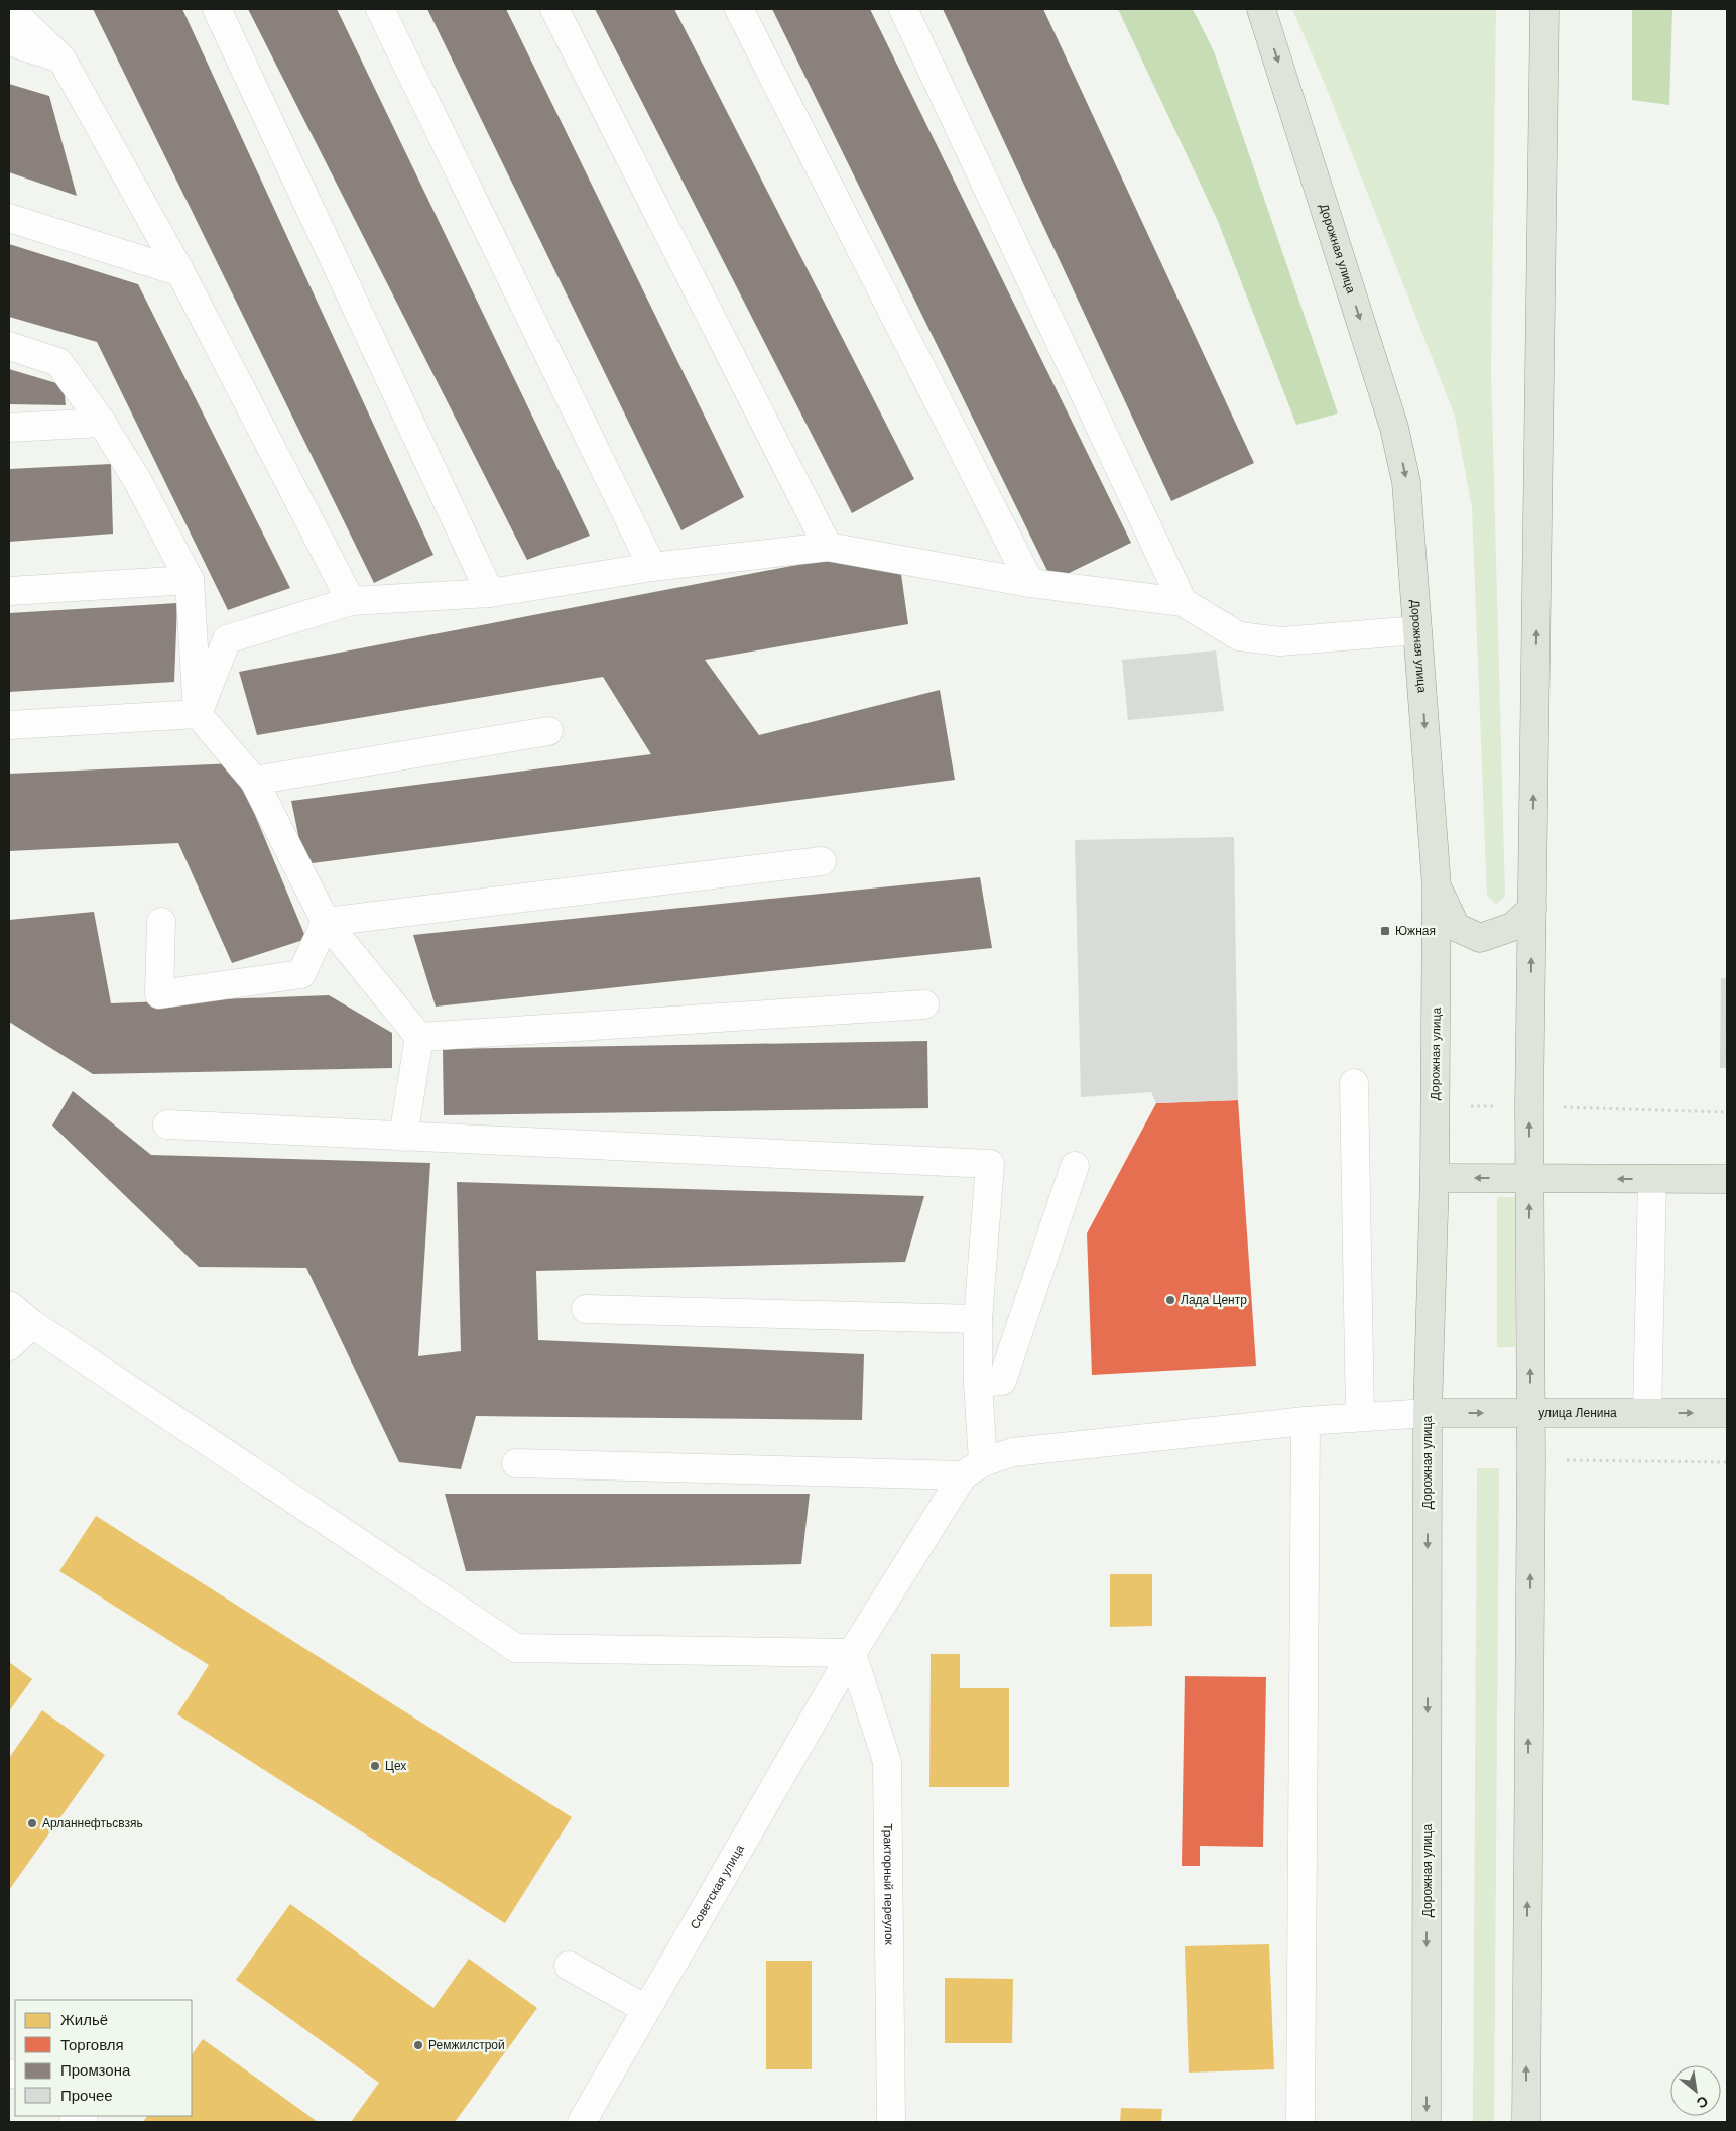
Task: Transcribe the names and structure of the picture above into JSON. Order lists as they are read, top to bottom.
{
  "streets": {
    "main road": ["Дорожная улица", "улица Ленина"],
    "street": ["Тракторный переулок", "Советская улица"]
  },
  "crossings": [
    ["Дорожная улица", "улица Ленина"],
    ["Тракторный переулок", "Советская улица"]
  ],
  "places": {
    "transit": ["Южная"],
    "other": [
      "Лада Центр",
      "Цех",
      "Арланнефтьсвзяь",
      "Ремжилстрой"
    ]
  },
  "legend": [
    "Жильё",
    "Торговля",
    "Промзона",
    "Прочее"
  ],
  "north": "bottom right"
}
